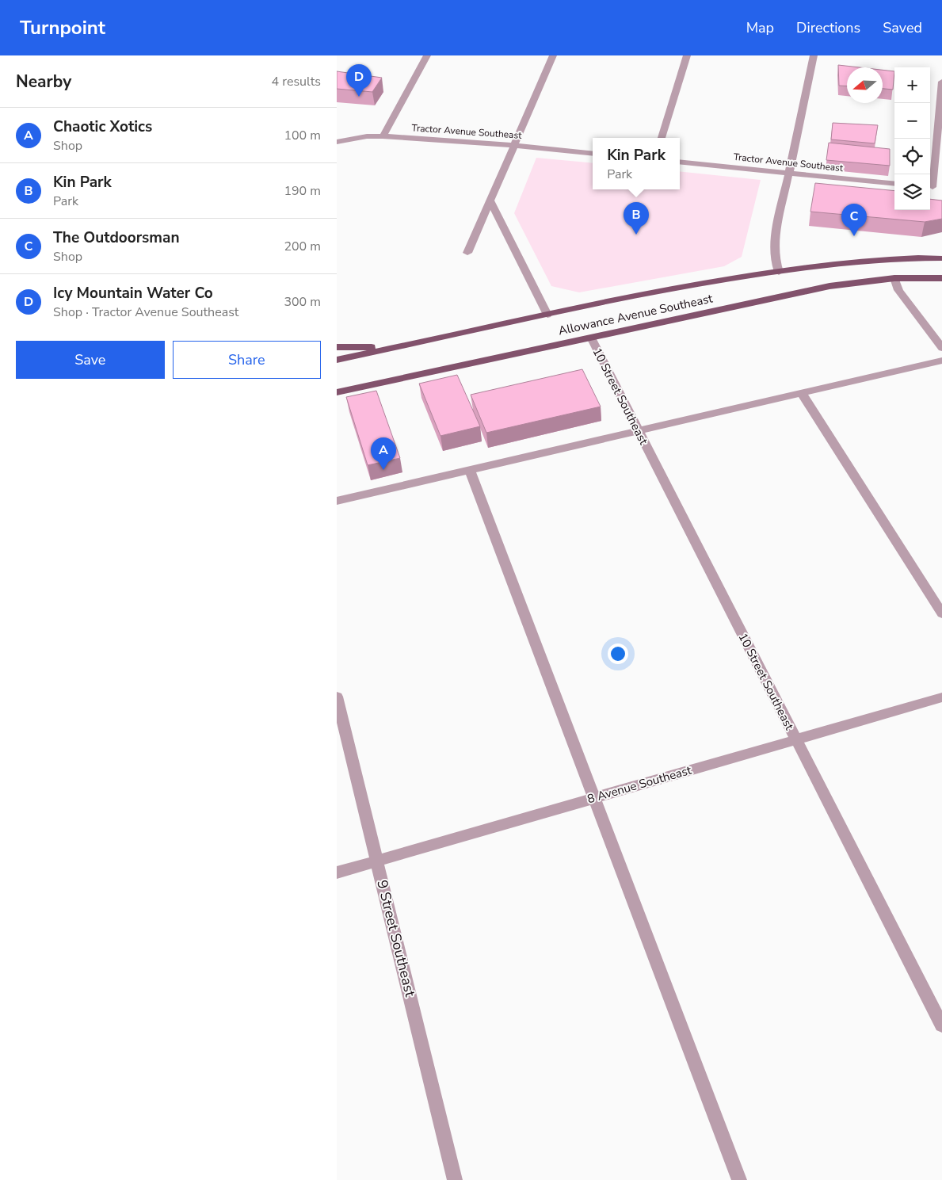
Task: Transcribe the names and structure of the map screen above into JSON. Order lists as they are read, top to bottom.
{
  "streets": {
    "main road": ["Allowance Avenue Southeast"],
    "street": [
      "Tractor Avenue Southeast",
      "10 Street Southeast",
      "8 Avenue Southeast",
      "9 Street Southeast"
    ]
  },
  "crossings": [
    ["Allowance Avenue Southeast", "10 Street Southeast"],
    ["10 Street Southeast", "8 Avenue Southeast"],
    ["8 Avenue Southeast", "9 Street Southeast"]
  ],
  "north": "left",
  "page": {
    "header": "Turnpoint",
    "nav": ["Map", "Directions", "Saved"],
    "heading": ["Nearby", "4 results"],
    "pins": [
      "D",
      "B",
      "C",
      "A"
    ],
    "map_buttons": ["+", "−"],
    "list": [
      {
        "mark": "A",
        "name": "Chaotic Xotics",
        "note": "Shop",
        "value": "100 m"
      },
      {
        "mark": "B",
        "name": "Kin Park",
        "note": "Park",
        "value": "190 m"
      },
      {
        "mark": "C",
        "name": "The Outdoorsman",
        "note": "Shop",
        "value": "200 m"
      },
      {
        "mark": "D",
        "name": "Icy Mountain Water Co",
        "note": "Shop · Tractor Avenue Southeast",
        "value": "300 m"
      }
    ],
    "popup": ["Kin Park", "Park"],
    "buttons": ["Save", "Share"]
  }
}
